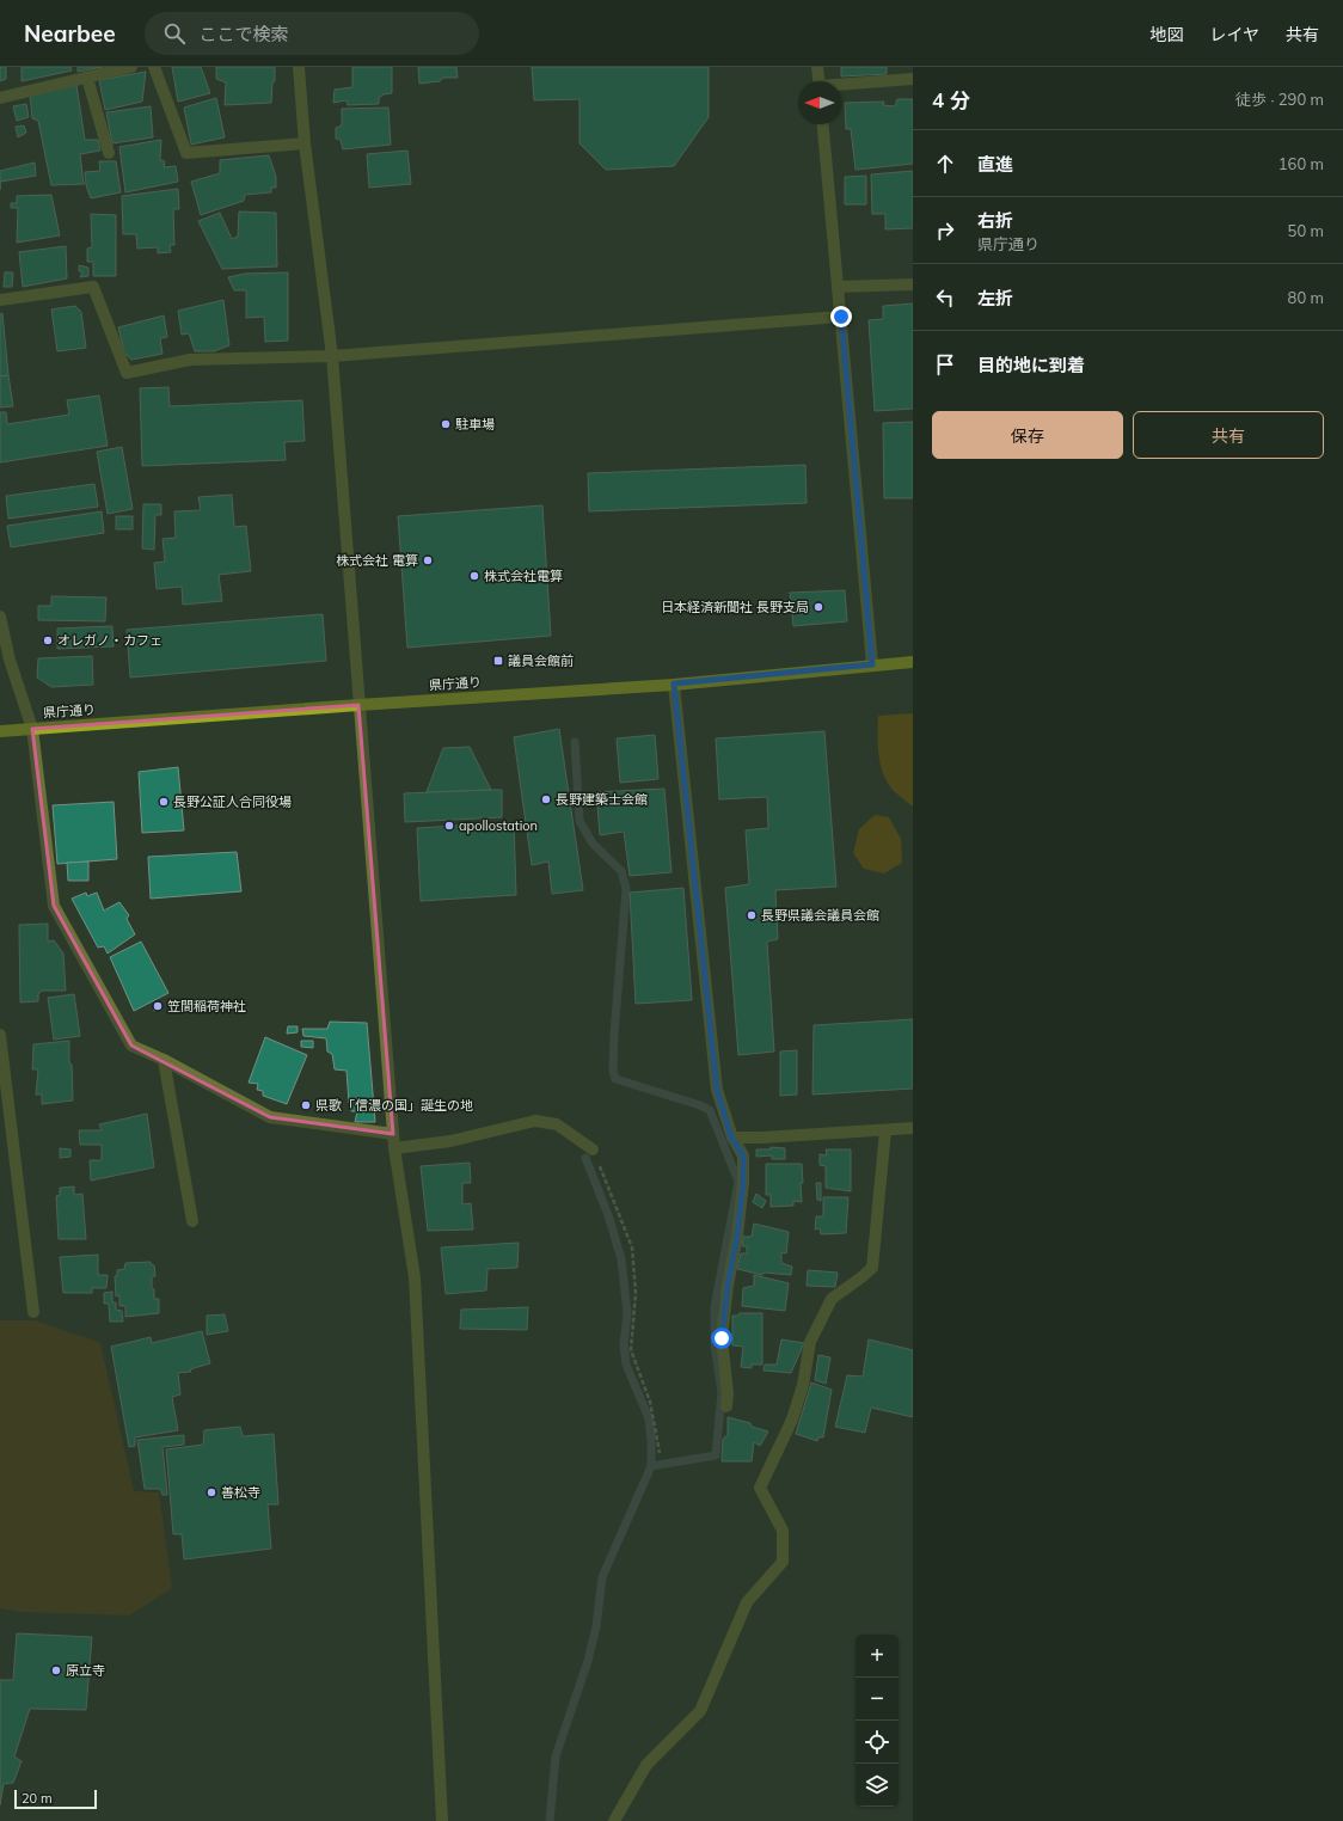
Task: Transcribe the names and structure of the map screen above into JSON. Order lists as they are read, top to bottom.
{
  "streets": {
    "main road": ["県庁通り"]
  },
  "places": {
    "other": [
      "駐車場",
      "株式会社 電算",
      "株式会社電算",
      "日本経済新聞社 長野支局",
      "オレガノ・カフェ",
      "長野建築士会館",
      "長野公証人合同役場",
      "apollostation",
      "長野県議会議員会館",
      "笠間稲荷神社",
      "県歌「信濃の国」誕生の地",
      "善松寺",
      "原立寺"
    ],
    "transit": ["議員会館前"]
  },
  "scale_bar": "20 m",
  "north": "left",
  "page": {
    "header": "Nearbee",
    "search": "ここで検索",
    "nav": ["地図", "レイヤ", "共有"],
    "heading": ["4 分", "徒歩 · 290 m"],
    "list": [
      ["直進", "160 m"],
      ["右折", "県庁通り", "50 m"],
      ["左折", "80 m"],
      "目的地に到着"
    ],
    "buttons": ["保存", "共有"],
    "map_buttons": ["+", "−"],
    "scale": "20 m"
  }
}
